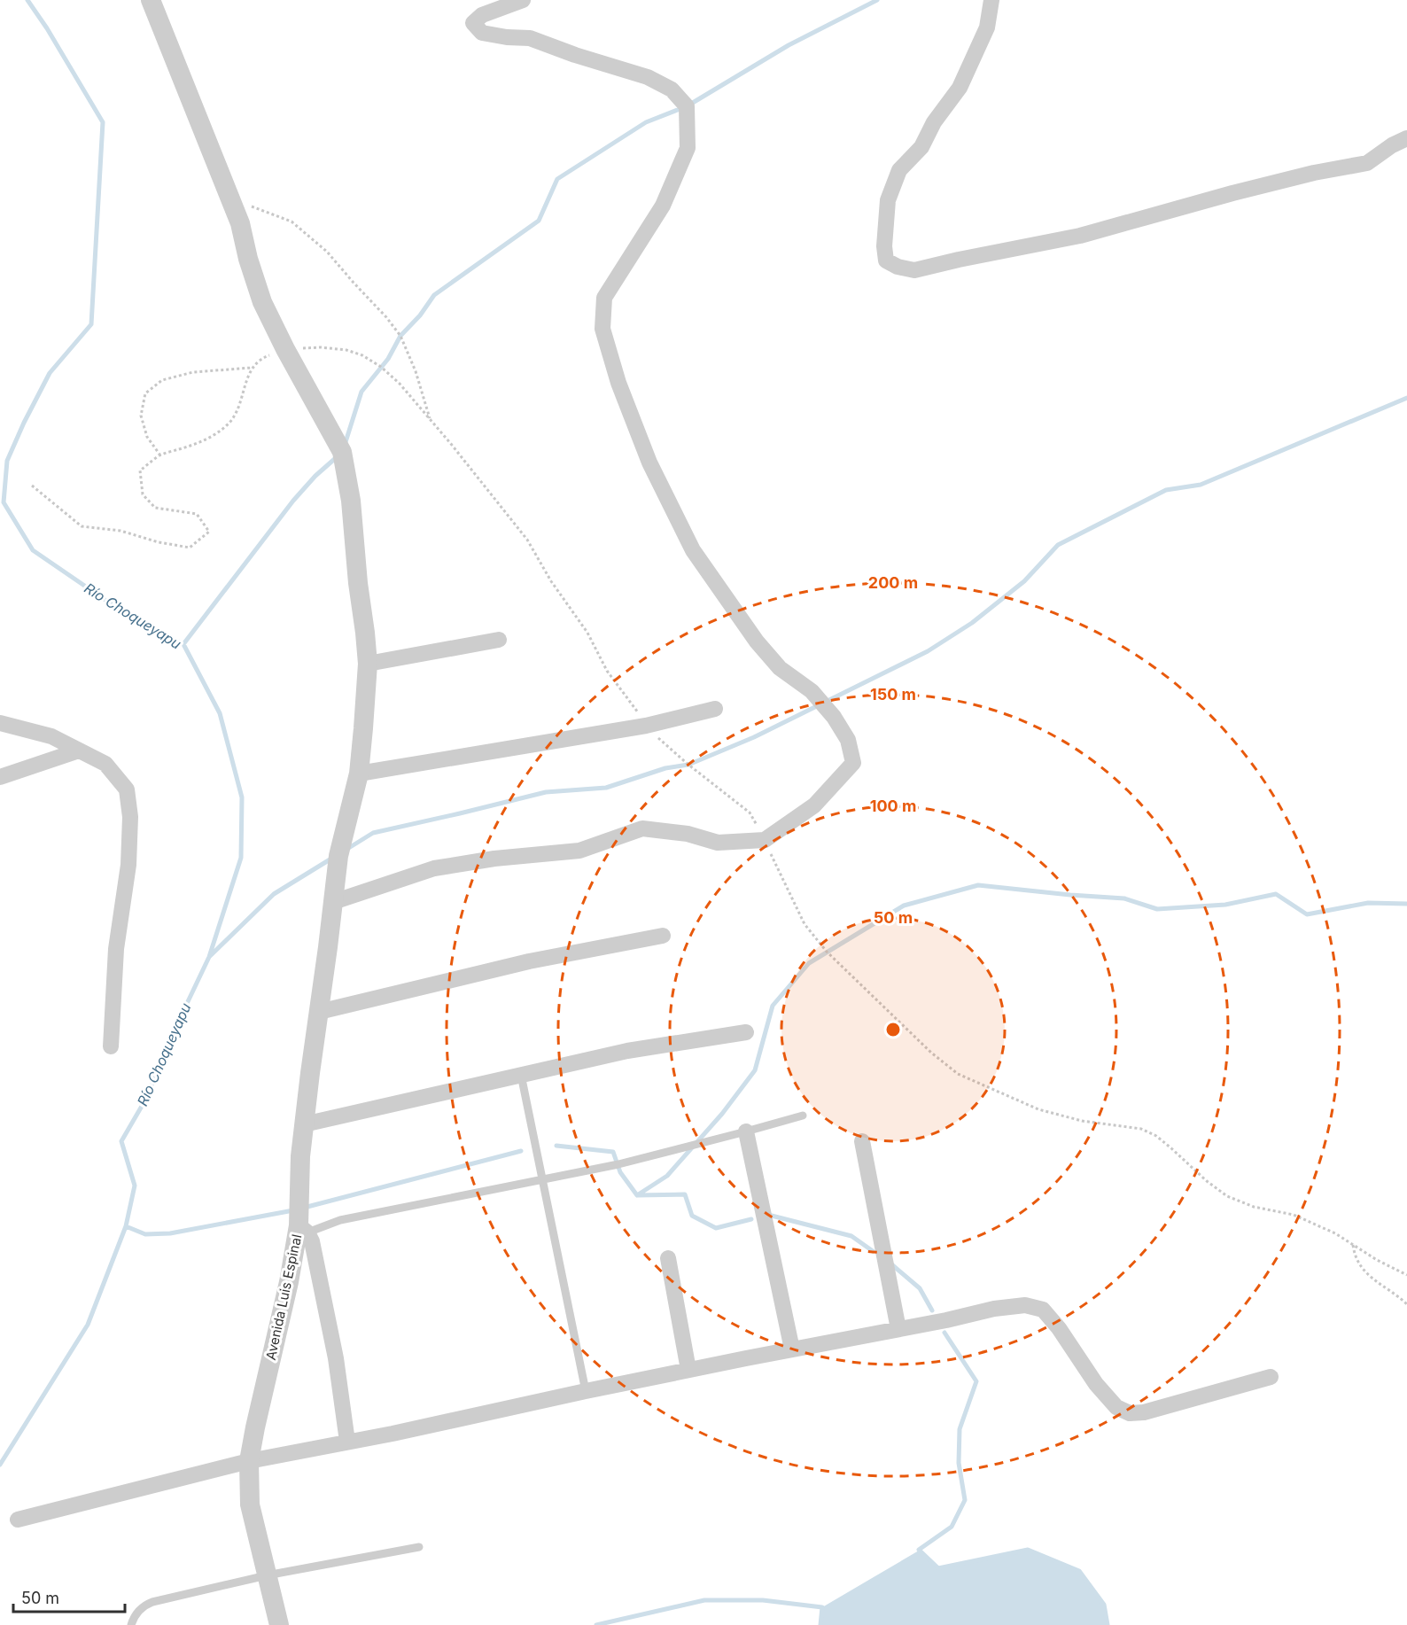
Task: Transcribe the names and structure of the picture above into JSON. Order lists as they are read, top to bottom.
{
  "streets": {
    "street": ["Avenida Luis Espinal"]
  },
  "water": ["Río Choqueyapu"],
  "scale_bar": "50 m",
  "rings": [
    "200 m",
    "150 m",
    "100 m",
    "50 m"
  ]
}
